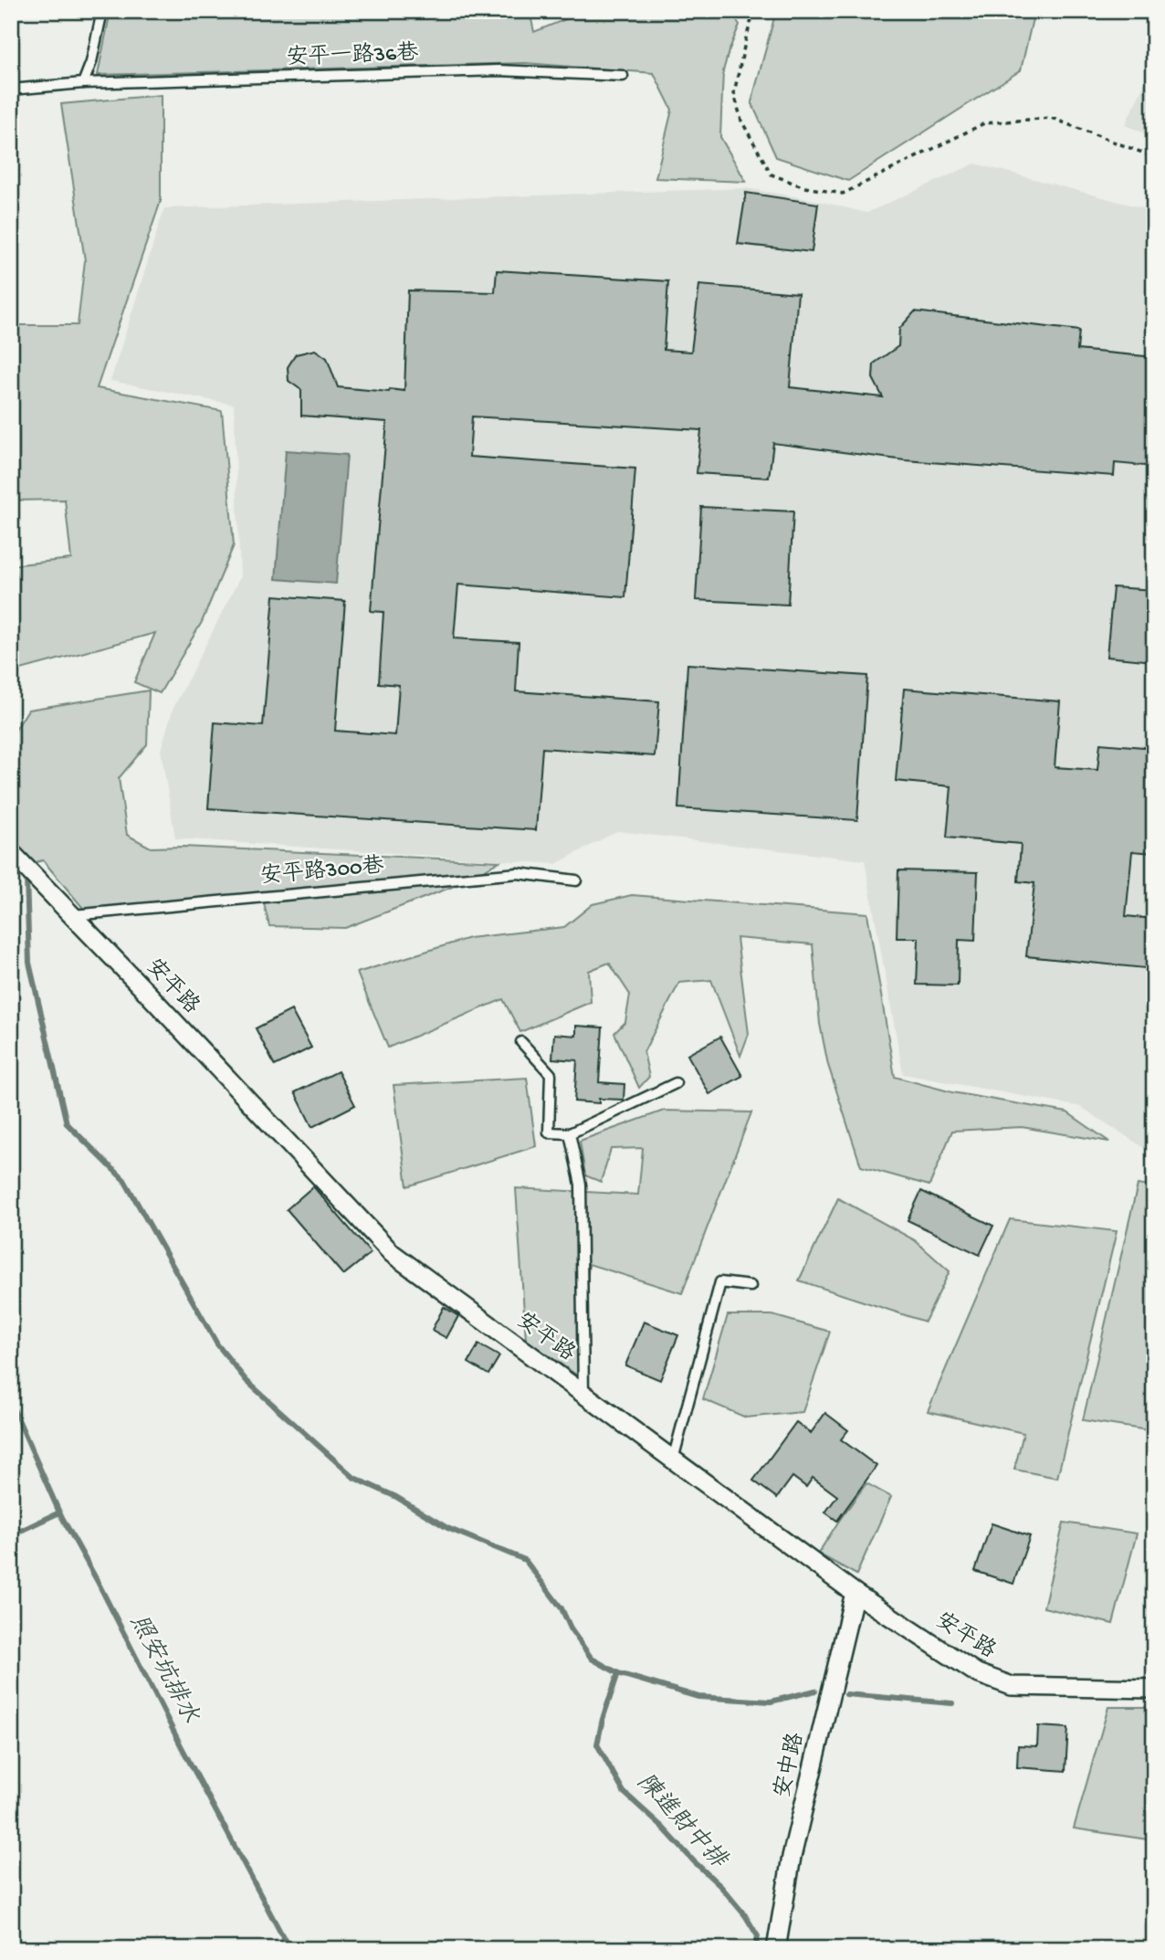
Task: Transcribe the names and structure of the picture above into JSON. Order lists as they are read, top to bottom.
{
  "streets": {
    "street": ["安平路", "安中路"],
    "lane": ["安平一路36巷", "安平路300巷"]
  },
  "crossings": [
    ["安平路300巷", "安平路"],
    ["安平路", "安中路"]
  ],
  "water": ["照安坑排水", "陳進財中排"]
}
